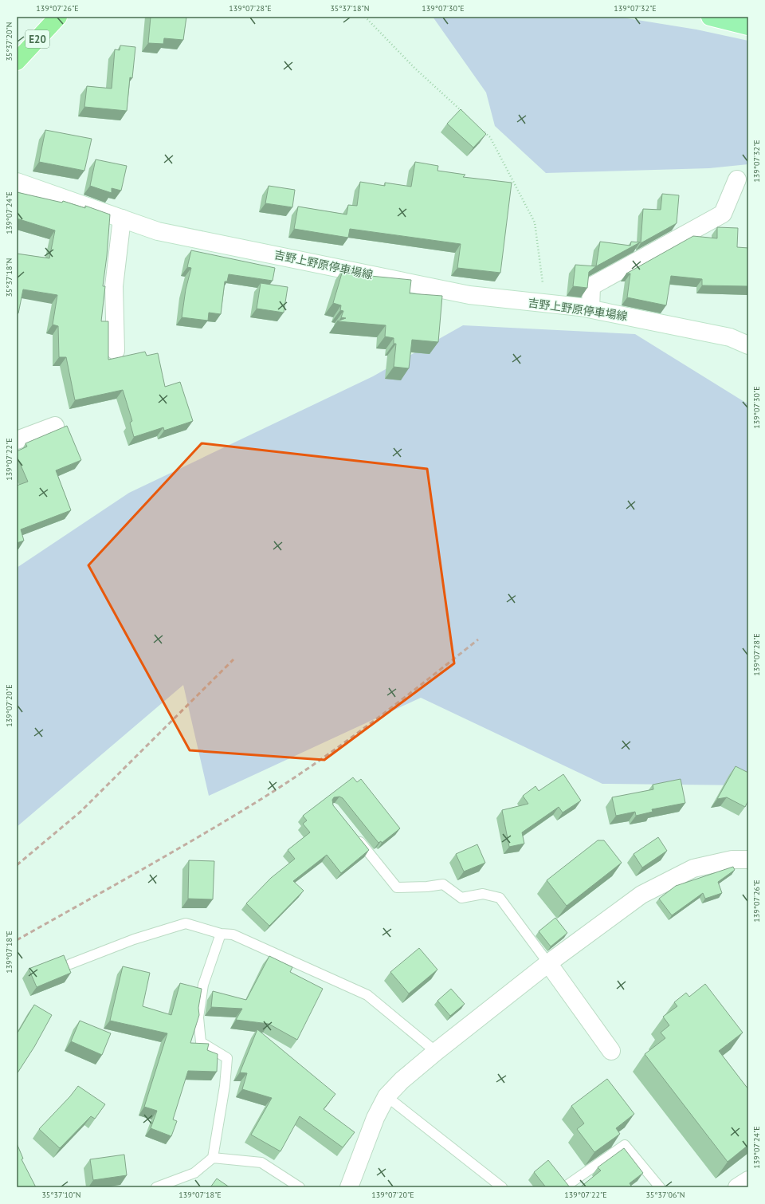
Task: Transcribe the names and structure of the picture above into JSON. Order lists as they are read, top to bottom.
{
  "streets": {
    "highway": ["E20"],
    "street": ["吉野上野原停車場線"]
  },
  "coordinates": [
    "139°07'26\"E",
    "139°07'28\"E",
    "35°37'18\"N",
    "139°07'30\"E",
    "139°07'32\"E",
    "35°37'20\"N",
    "139°07'24\"E",
    "139°07'22\"E",
    "139°07'20\"E",
    "139°07'18\"E",
    "35°37'10\"N",
    "35°37'06\"N"
  ]
}
